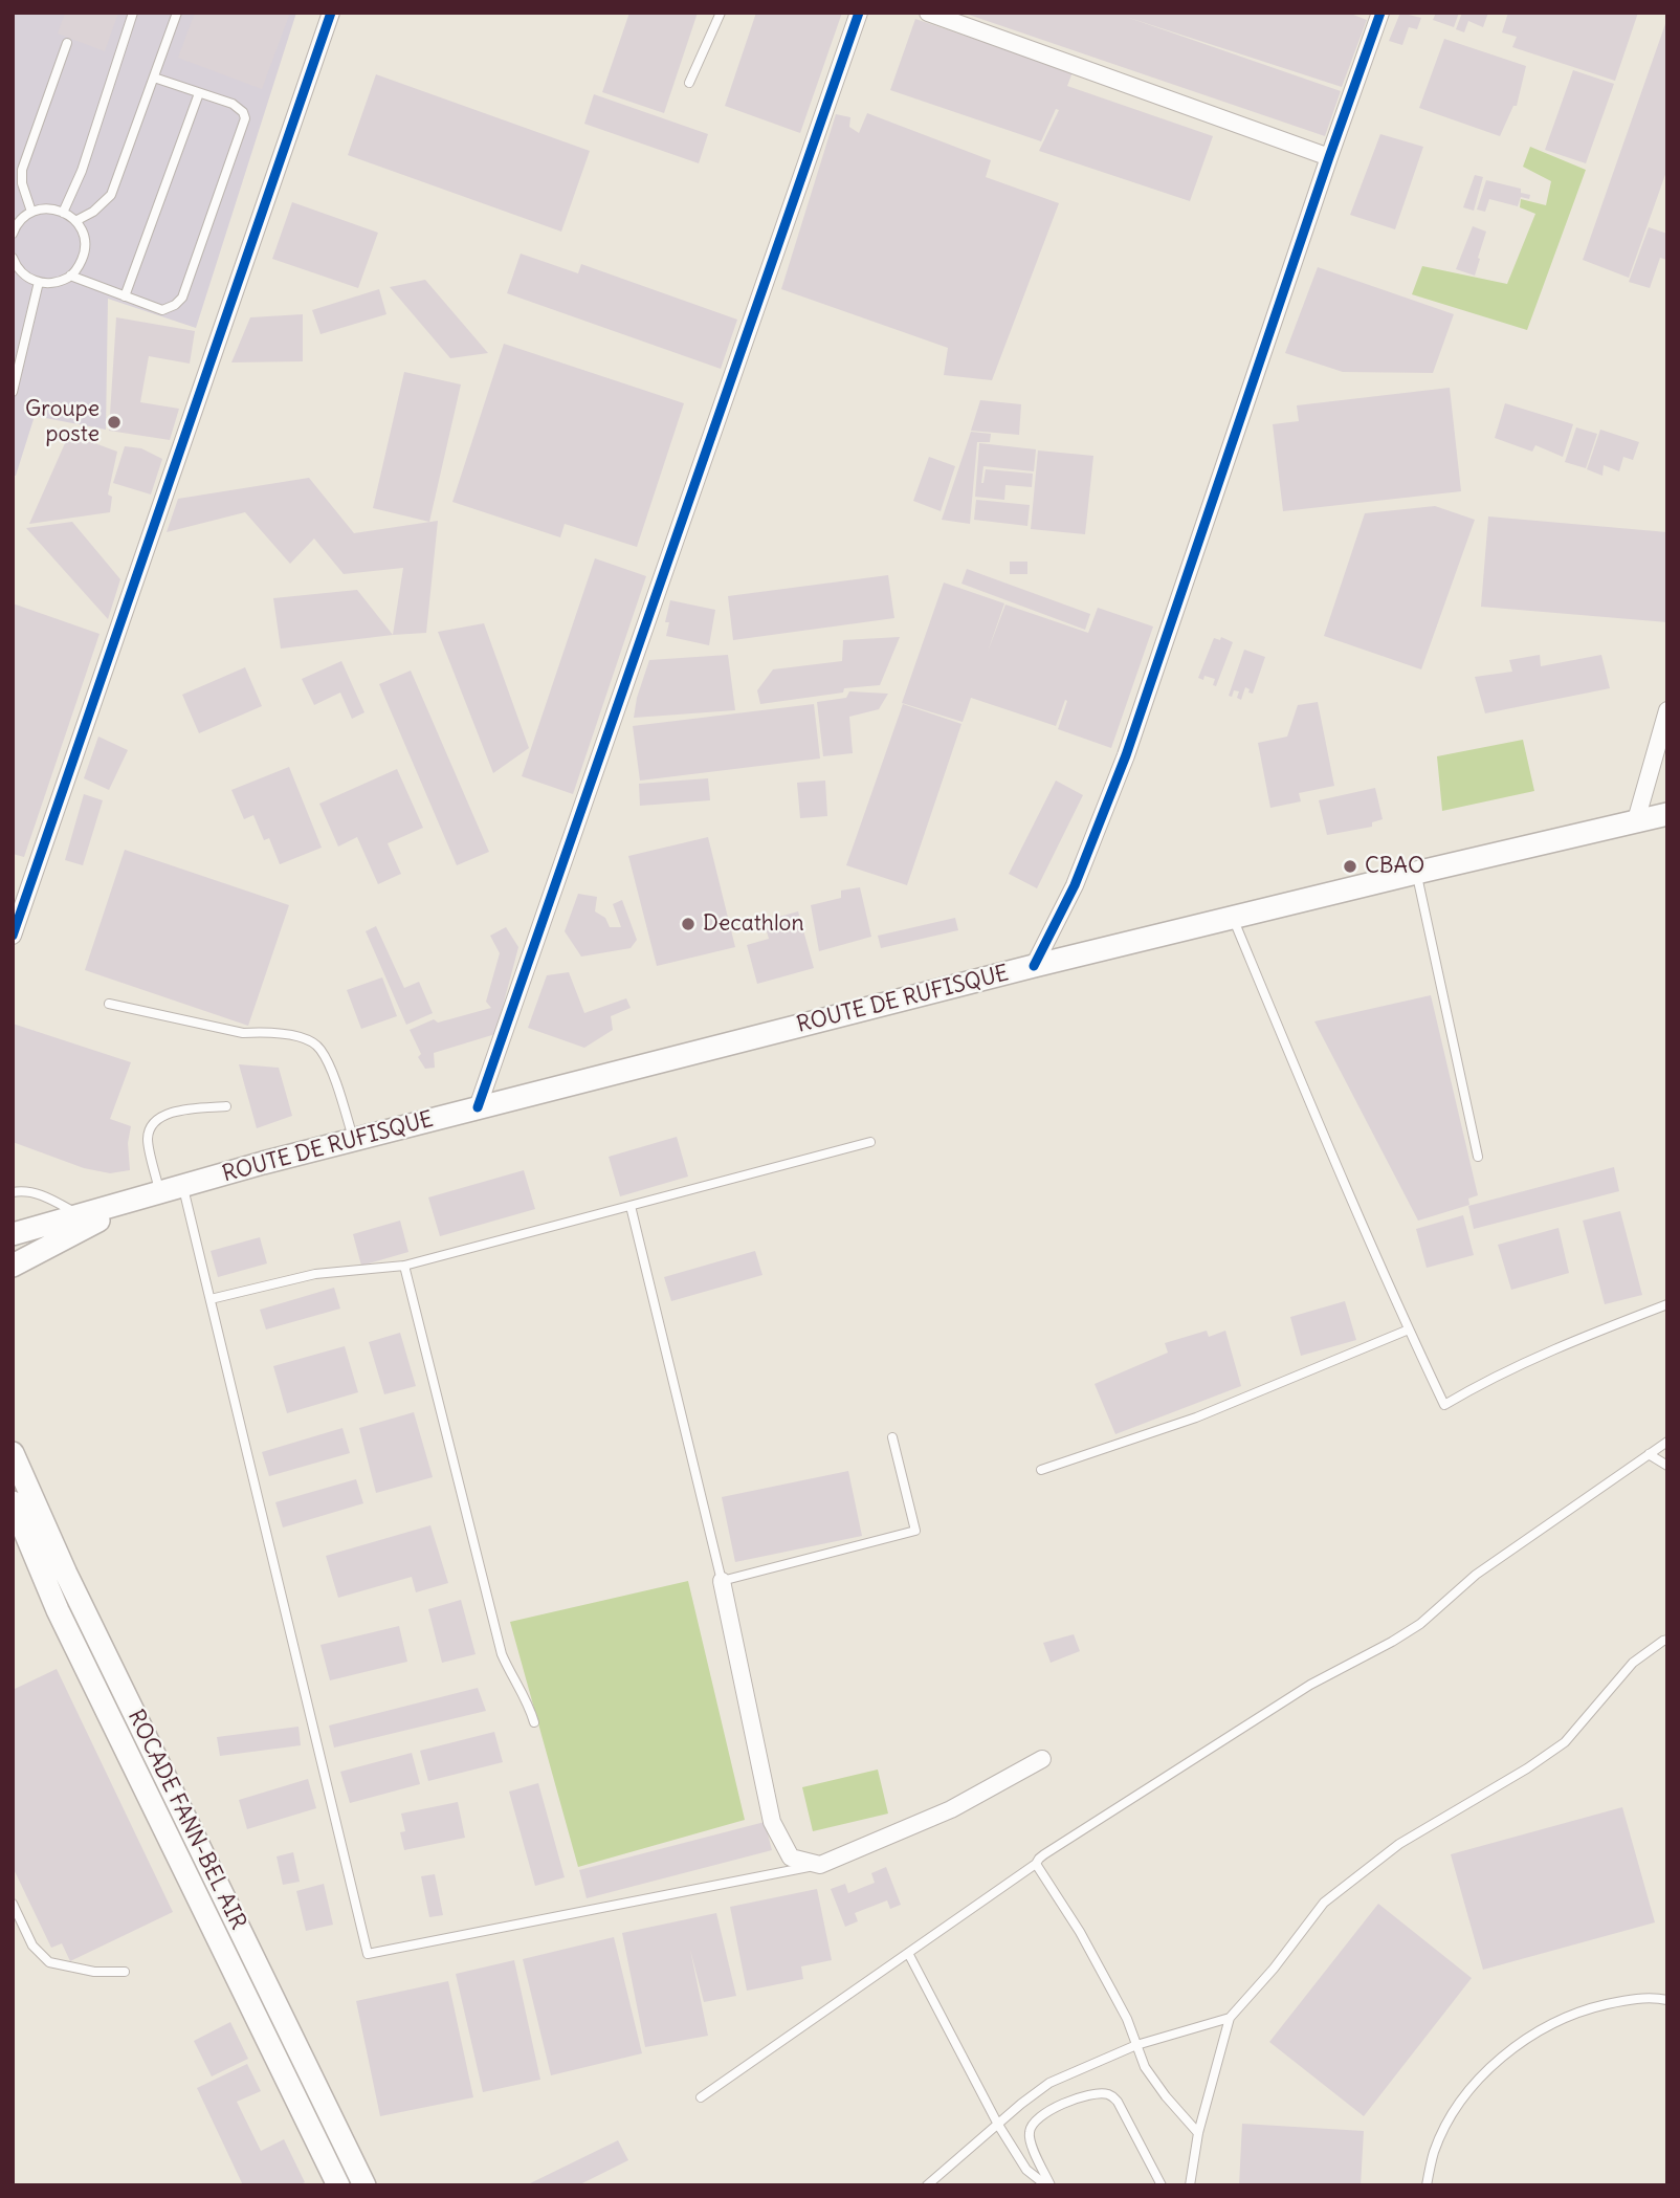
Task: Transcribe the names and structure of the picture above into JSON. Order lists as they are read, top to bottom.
{
  "streets": {
    "main road": ["ROUTE DE RUFISQUE", "ROCADE FANN-BEL AIR"]
  },
  "places": ["Groupe poste", "CBAO", "Decathlon"]
}
